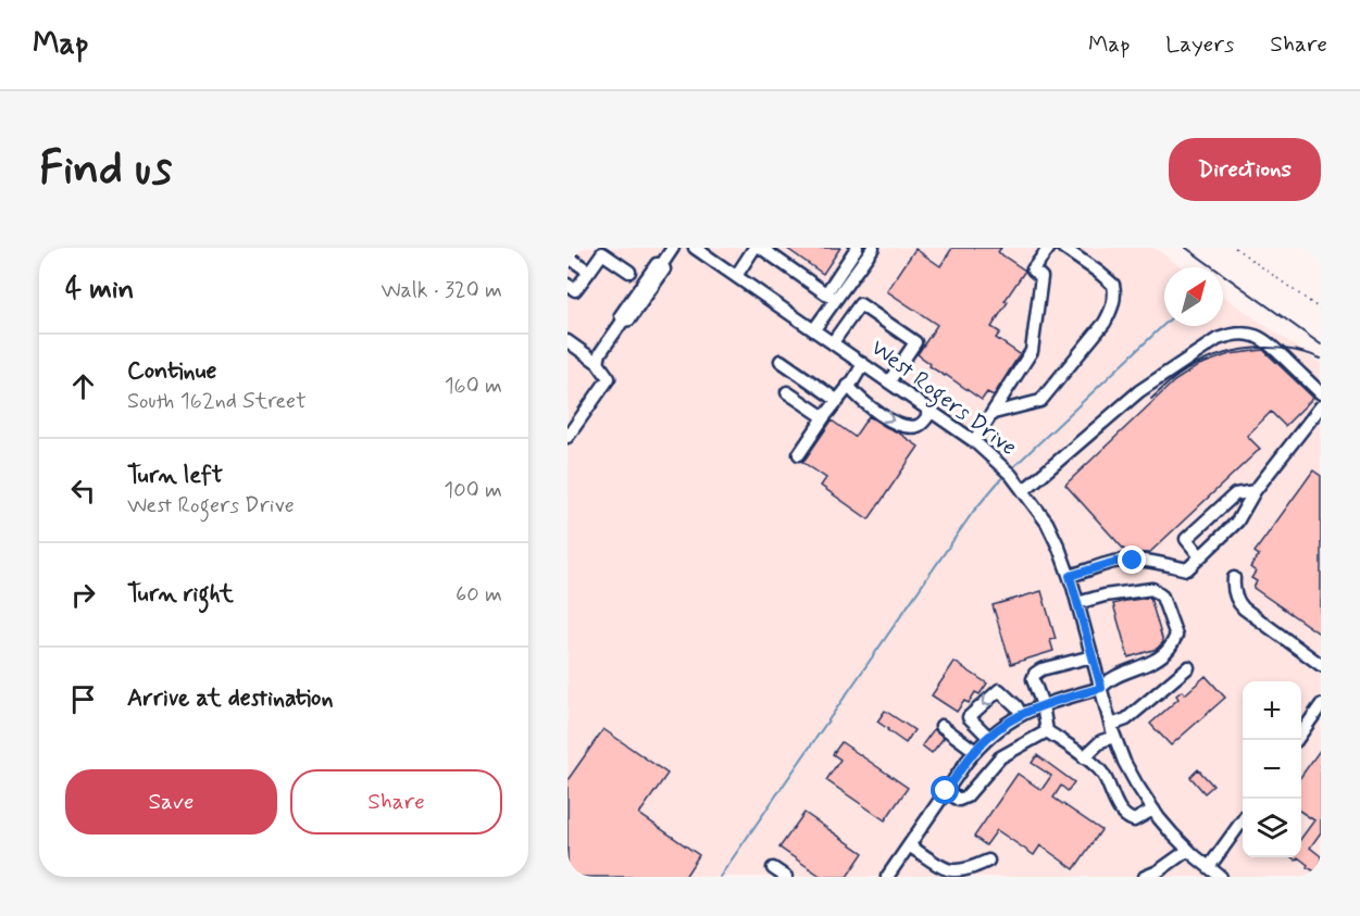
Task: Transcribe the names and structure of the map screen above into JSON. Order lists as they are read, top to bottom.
{
  "streets": {
    "street": ["West Rogers Drive"]
  },
  "north": "top right",
  "page": {
    "header": "Map",
    "nav": ["Map", "Layers", "Share"],
    "buttons": [
      "Directions",
      ["Save", "Share"]
    ],
    "title": "Find us",
    "heading": ["4 min", "Walk · 320 m"],
    "list": [
      ["Continue", "South 162nd Street", "160 m"],
      ["Turn left", "West Rogers Drive", "100 m"],
      ["Turn right", "60 m"],
      "Arrive at destination"
    ],
    "map_buttons": ["+", "−"]
  }
}
